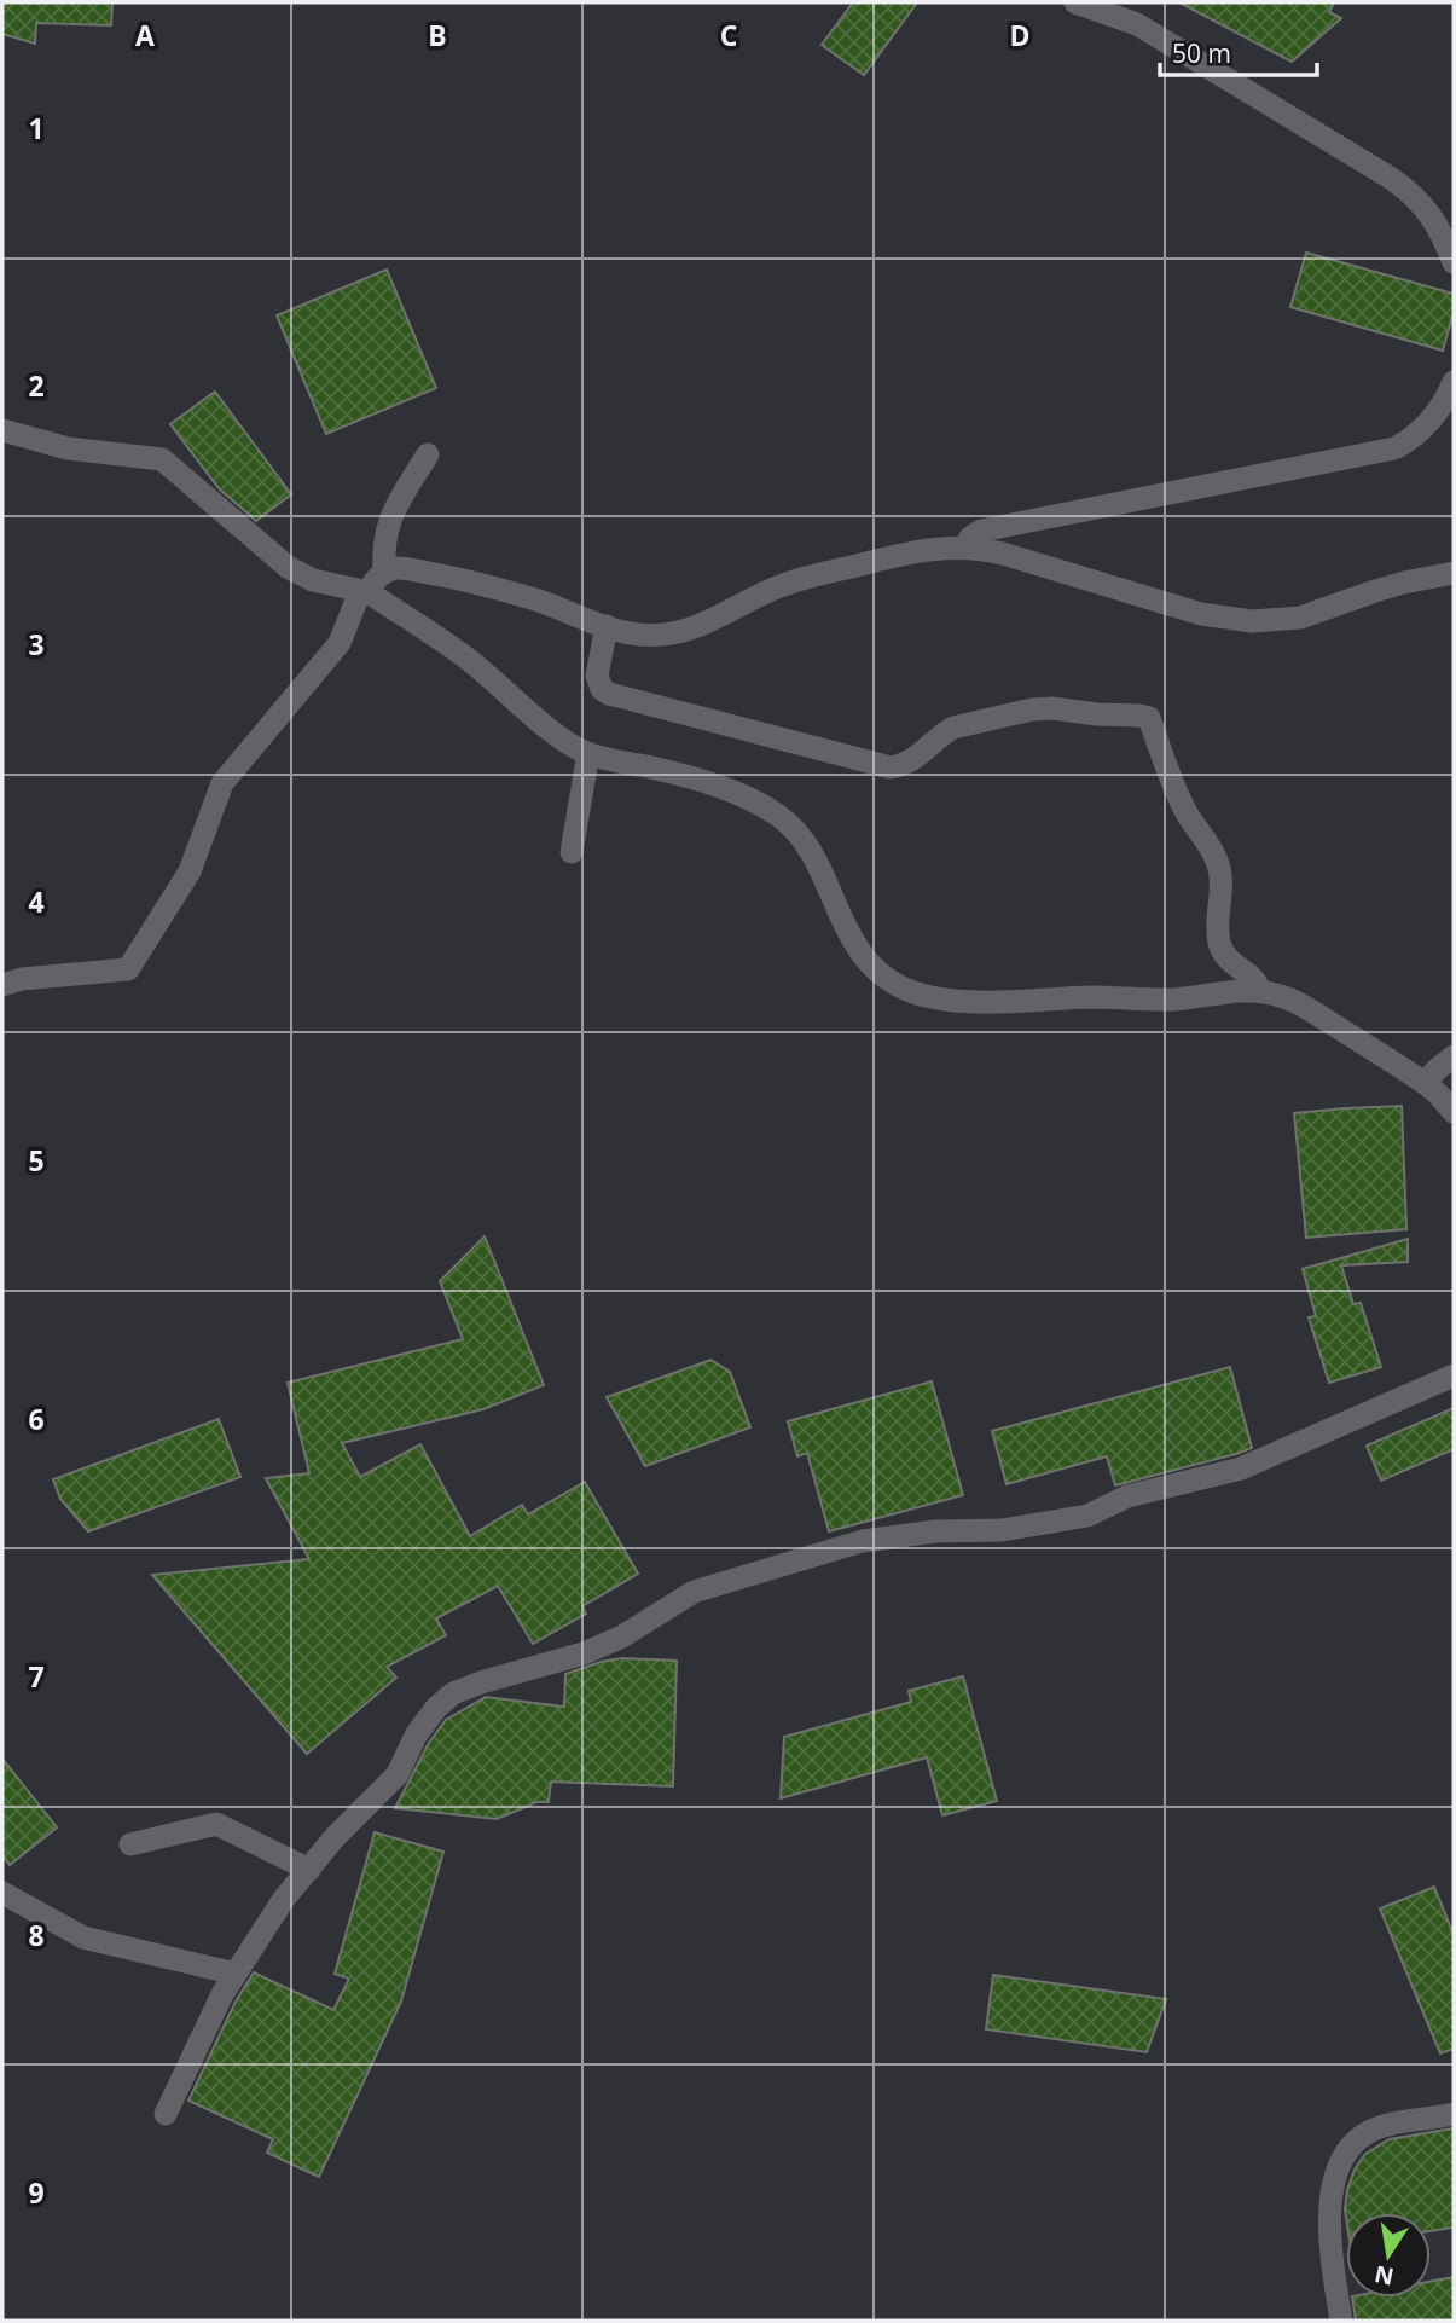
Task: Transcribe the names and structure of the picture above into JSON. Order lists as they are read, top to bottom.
{
  "scale_bar": "50 m",
  "north": "bottom",
  "grid": {
    "columns": [
      "A",
      "B",
      "C",
      "D"
    ],
    "rows": [
      "1",
      "2",
      "3",
      "4",
      "5",
      "6",
      "7",
      "8",
      "9"
    ]
  }
}
